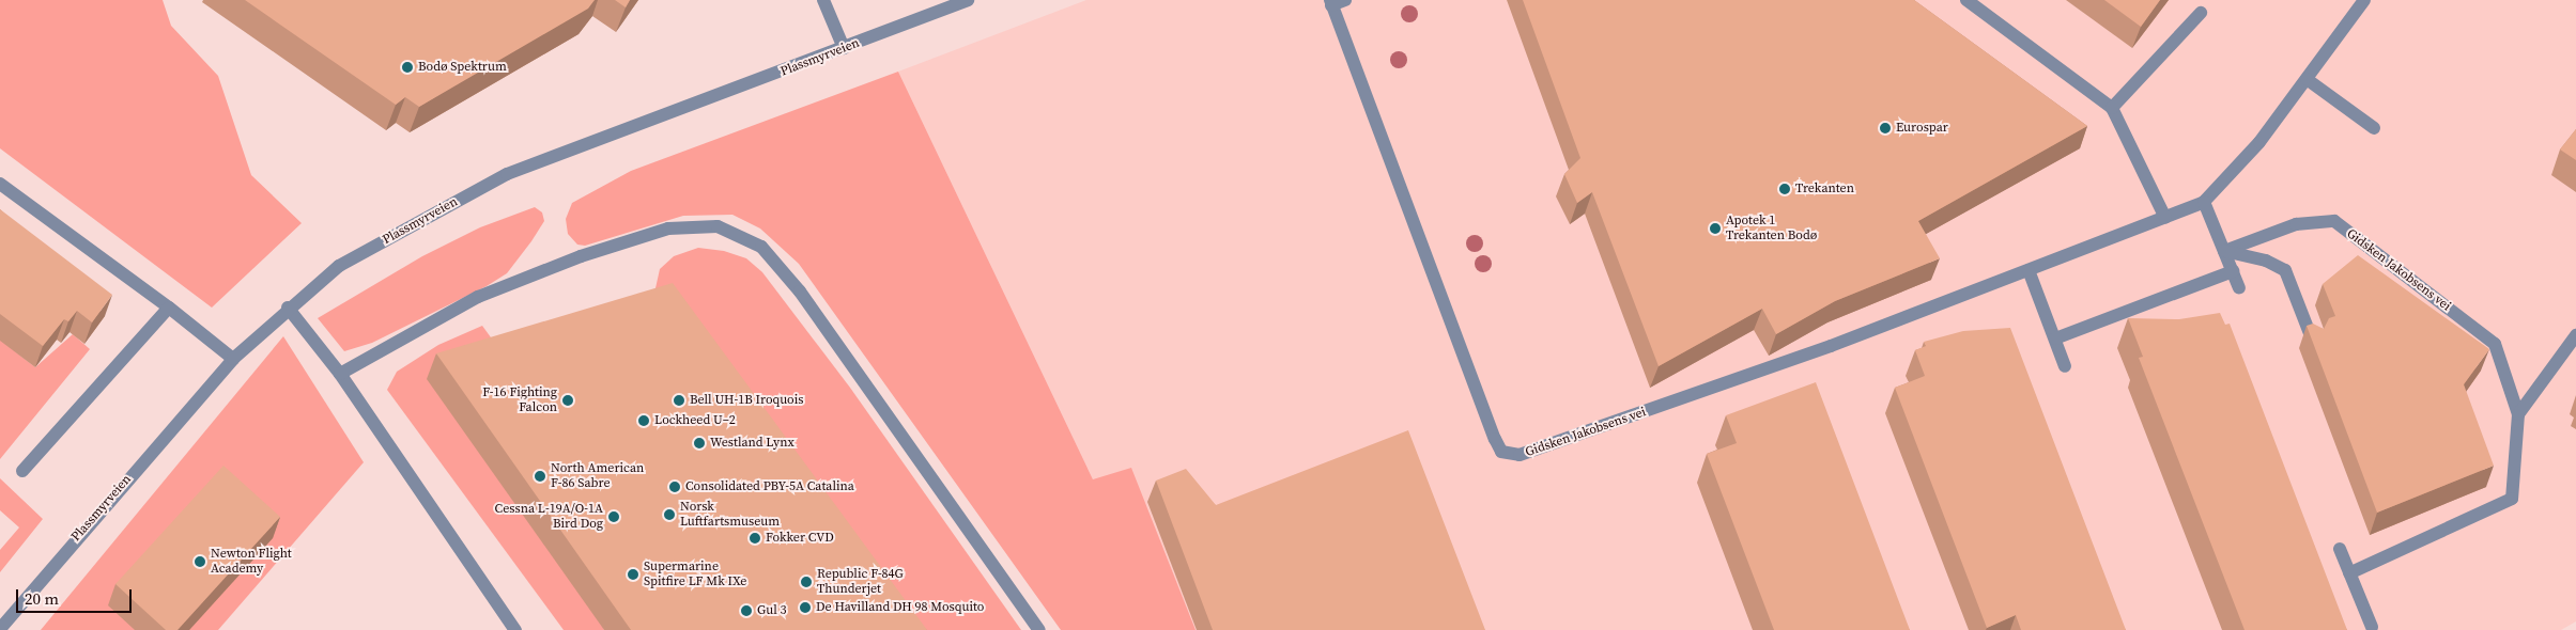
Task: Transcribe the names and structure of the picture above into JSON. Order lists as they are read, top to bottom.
{
  "streets": {
    "street": ["Plassmyrveien", "Gidsken Jakobsens vei"]
  },
  "places": [
    "Bodø Spektrum",
    "Eurospar",
    "Trekanten",
    "Apotek 1 Trekanten Bodø",
    "F-16 Fighting Falcon",
    "Bell UH-1B Iroquois",
    "Lockheed U–2",
    "Westland Lynx",
    "North American F-86 Sabre",
    "Consolidated PBY-5A Catalina",
    "Norsk Luftfartsmuseum",
    "Cessna L-19A/O-1A Bird Dog",
    "Fokker CVD",
    "Newton Flight Academy",
    "Supermarine Spitfire LF Mk IXe",
    "Republic F-84G Thunderjet",
    "De Havilland DH 98 Mosquito",
    "Gul 3"
  ],
  "scale_bar": "20 m"
}
